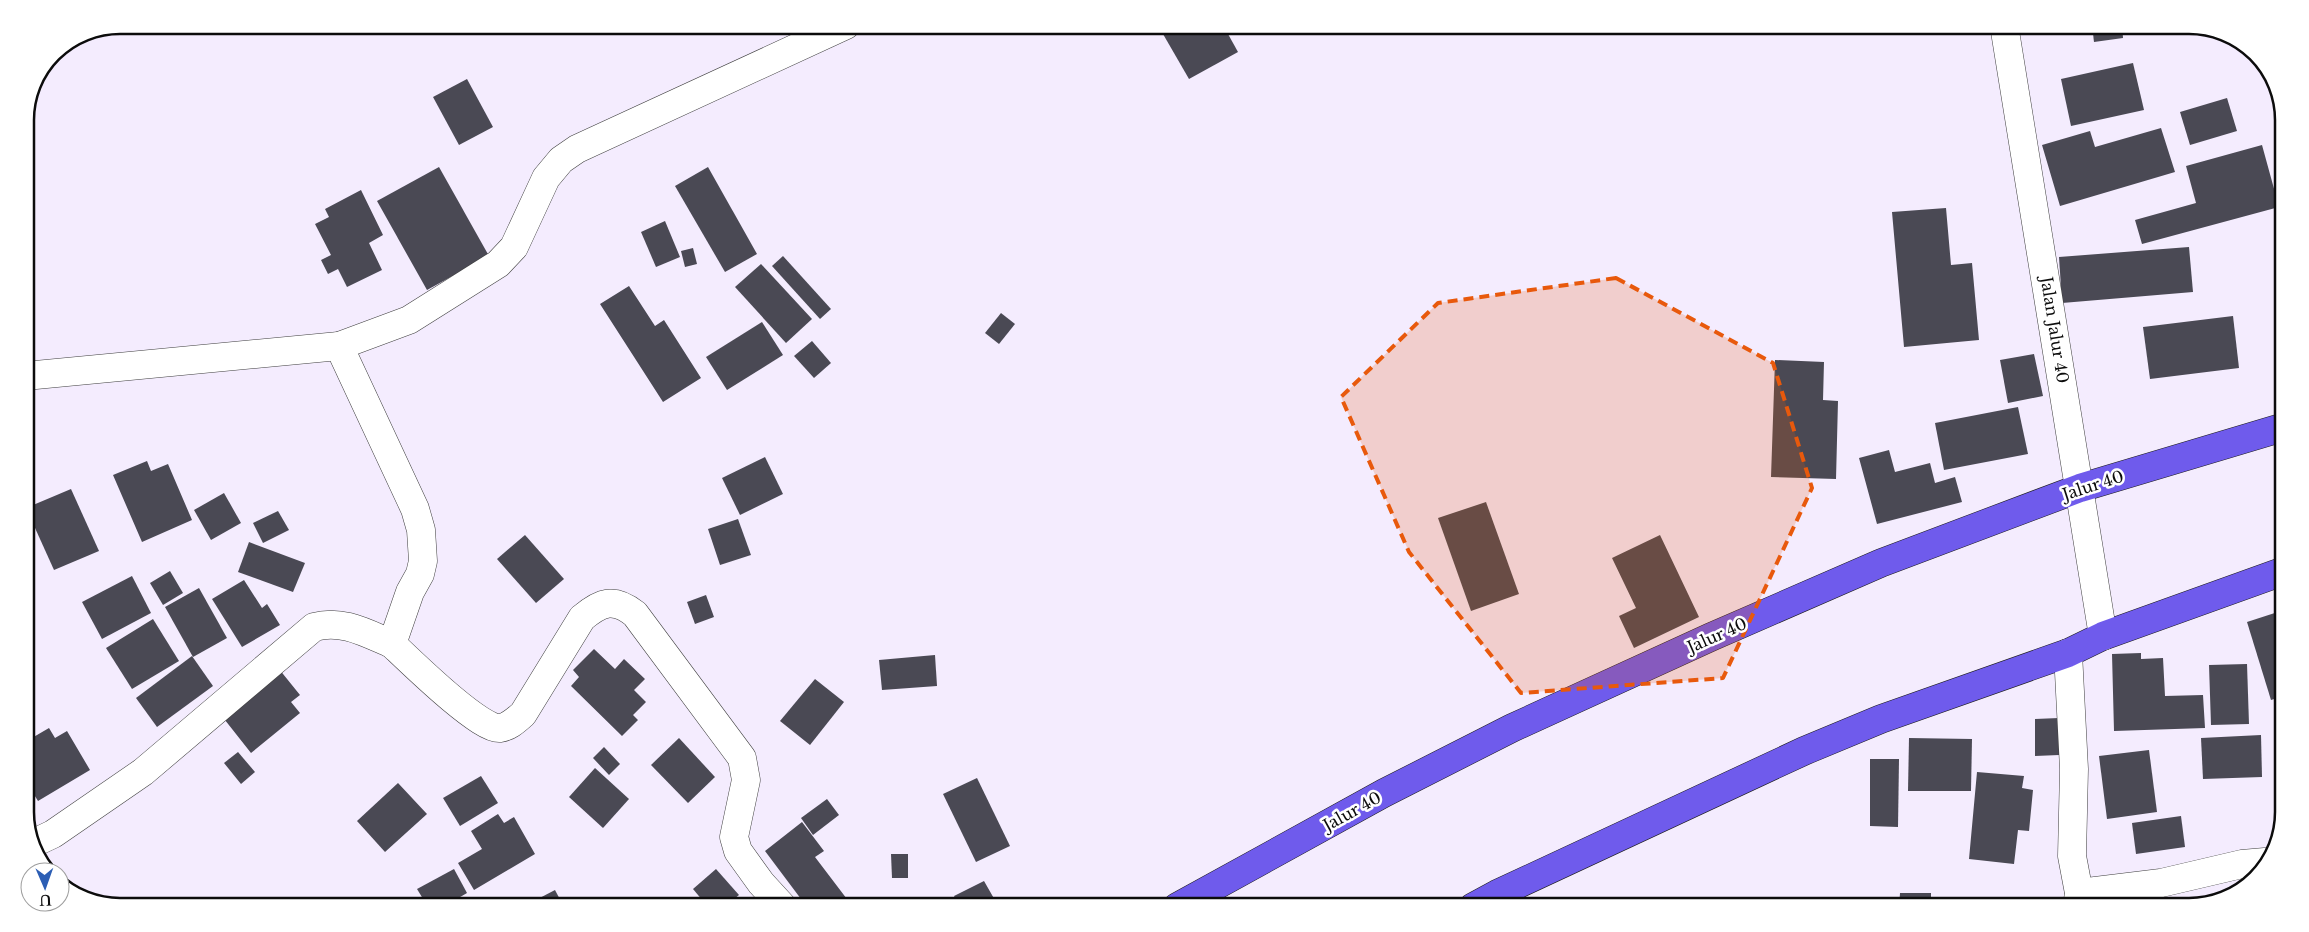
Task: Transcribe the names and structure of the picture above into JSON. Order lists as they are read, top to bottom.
{
  "streets": {
    "highway": ["Jalur 40"],
    "street": ["Jalan Jalur 40"]
  },
  "crossings": [
    ["Jalan Jalur 40", "Jalur 40"]
  ],
  "north": "bottom"
}
